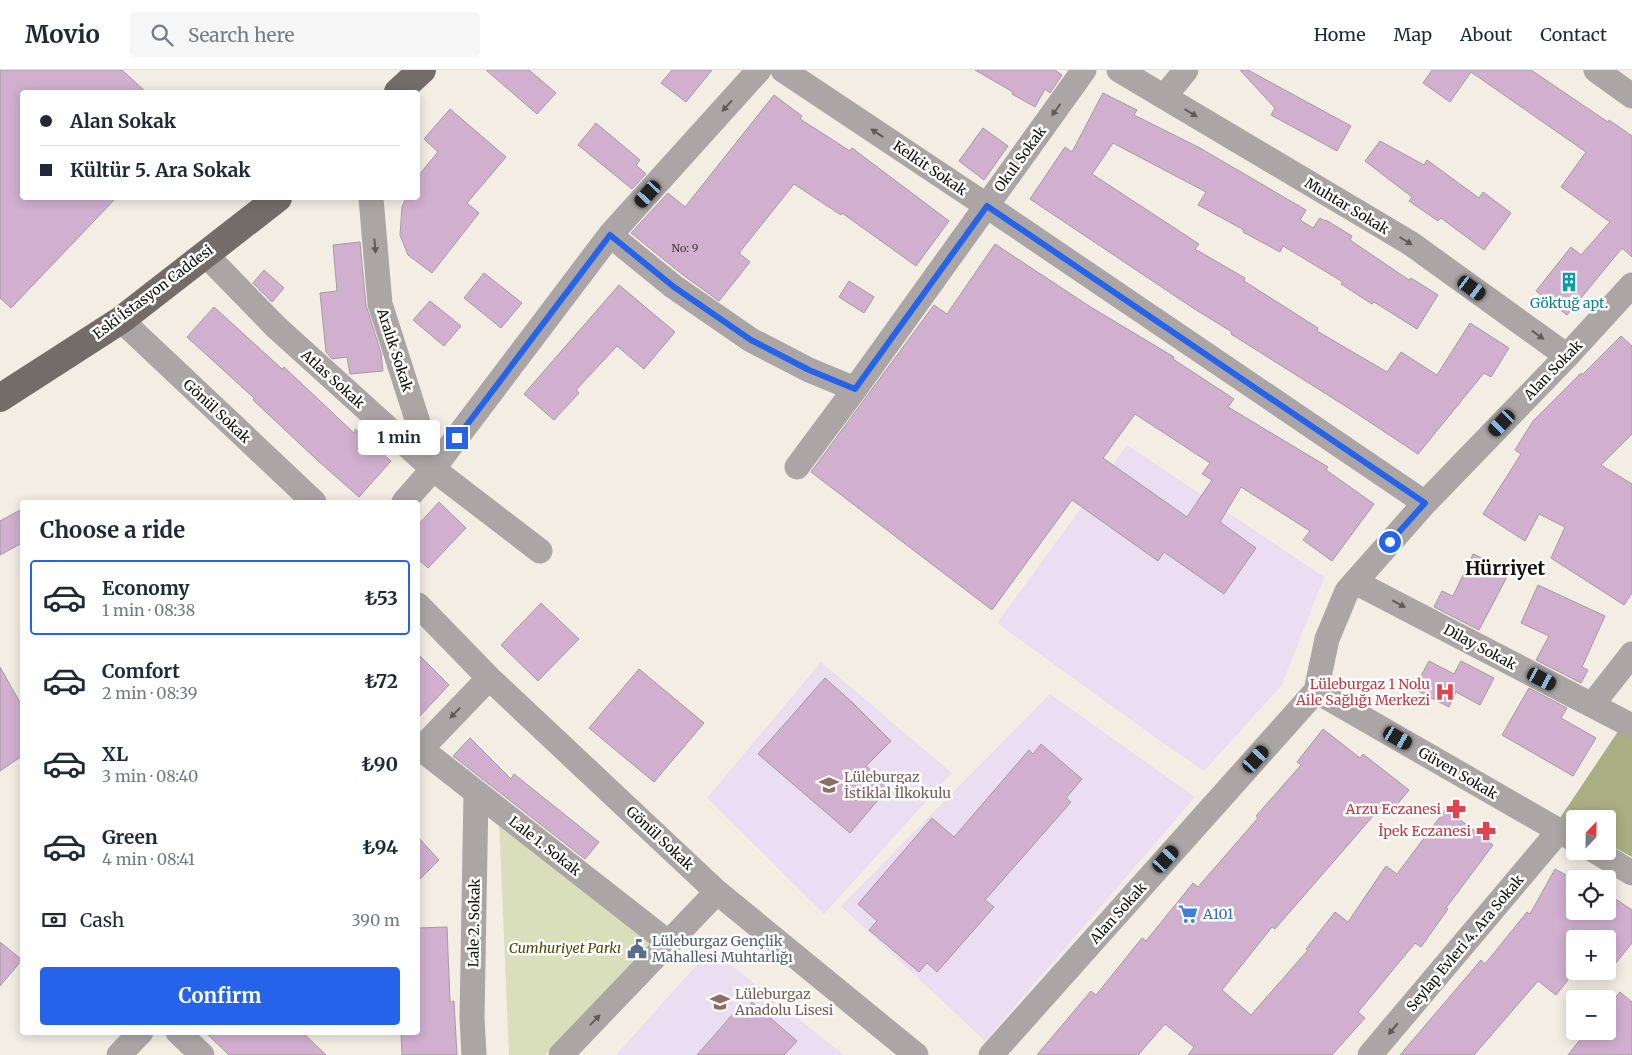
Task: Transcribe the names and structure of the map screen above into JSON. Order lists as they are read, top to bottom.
{
  "streets": {
    "main road": ["Eski İstasyon Caddesi"],
    "street": [
      "Okul Sokak",
      "Kelkit Sokak",
      "Muhtar Sokak",
      "Aralık Sokak",
      "Alan Sokak",
      "Atlas Sokak",
      "Gönül Sokak",
      "Dilay Sokak",
      "Güven Sokak",
      "Lale 1. Sokak",
      "Lale 2. Sokak",
      "Seylap Evleri 4. Ara Sokak"
    ]
  },
  "crossings": [
    ["Okul Sokak", "Kelkit Sokak"],
    ["Kelkit Sokak", "Alan Sokak"],
    ["Muhtar Sokak", "Alan Sokak"],
    ["Eski İstasyon Caddesi", "Atlas Sokak"],
    ["Eski İstasyon Caddesi", "Gönül Sokak"],
    ["Aralık Sokak", "Atlas Sokak"],
    ["Alan Sokak", "Dilay Sokak"],
    ["Alan Sokak", "Güven Sokak"],
    ["Lale 1. Sokak", "Lale 2. Sokak"]
  ],
  "one_way": [
    "Muhtar Sokak",
    "Aralık Sokak",
    "Dilay Sokak",
    "Seylap Evleri 4. Ara Sokak"
  ],
  "districts": ["Hürriyet"],
  "parks": ["Cumhuriyet Parkı"],
  "places": {
    "building": ["Göktuğ apt."],
    "hospital": ["Lüleburgaz 1 Nolu Aile Sağlığı Merkezi"],
    "school or university": ["Lüleburgaz İstiklal İlkokulu", "Lüleburgaz Anadolu Lisesi"],
    "pharmacy": ["Arzu Eczanesi", "İpek Eczanesi"],
    "supermarket": ["A101"],
    "public building": ["Lüleburgaz Gençlik Mahallesi Muhtarlığı"]
  },
  "house_numbers": ["No: 9"],
  "north": "top",
  "page": {
    "header": "Movio",
    "search": "Search here",
    "nav": [
      "Home",
      "Map",
      "About",
      "Contact"
    ],
    "banner": ["Alan Sokak", "Kültür 5. Ara Sokak"],
    "bubble": "1 min",
    "heading": "Choose a ride",
    "list": [
      {
        "name": "Economy",
        "note": "1 min · 08:38",
        "value": "₺53"
      },
      {
        "name": "Comfort",
        "note": "2 min · 08:39",
        "value": "₺72"
      },
      {
        "name": "XL",
        "note": "3 min · 08:40",
        "value": "₺90"
      },
      {
        "name": "Green",
        "note": "4 min · 08:41",
        "value": "₺94"
      }
    ],
    "map_buttons": ["+", "−"],
    "pay": ["Cash", "390 m"],
    "buttons": "Confirm"
  }
}
